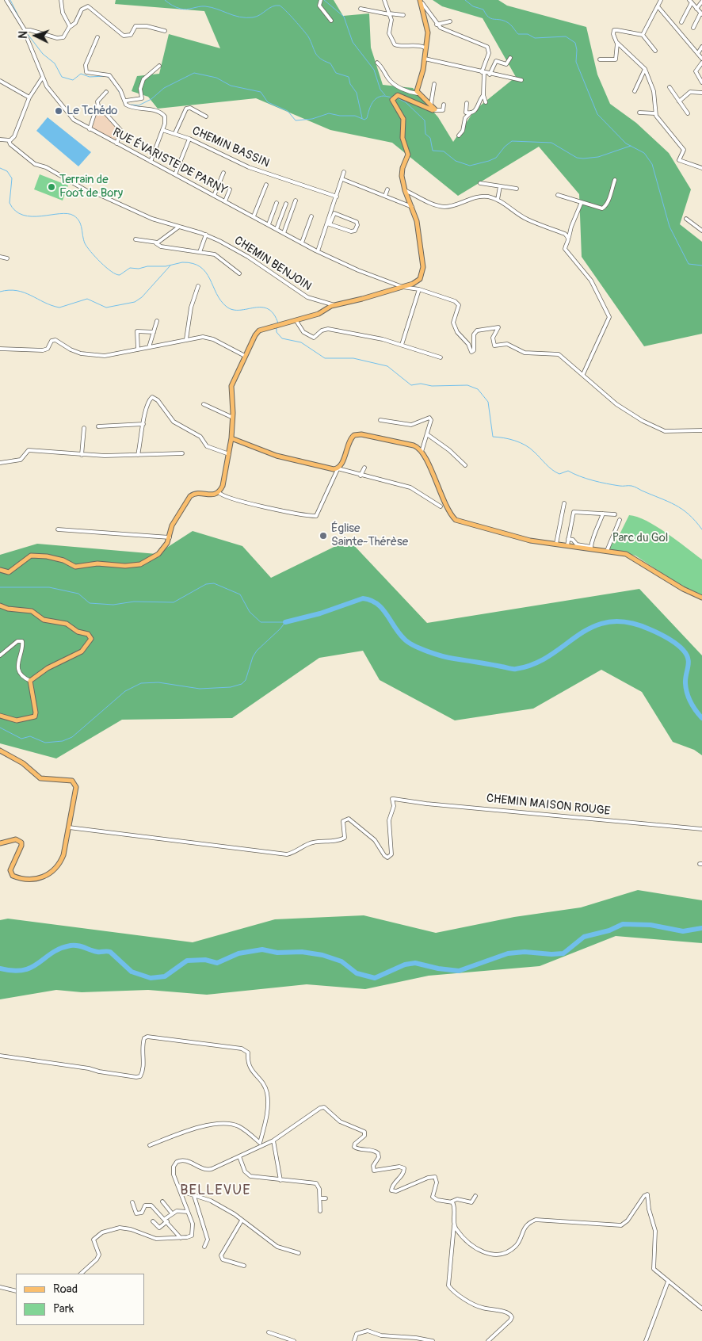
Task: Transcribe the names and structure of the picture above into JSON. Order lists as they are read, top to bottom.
{
  "streets": {
    "street": [
      "CHEMIN BASSIN",
      "RUE ÉVARISTE DE PARNY",
      "CHEMIN BENJOIN",
      "CHEMIN MAISON ROUGE"
    ]
  },
  "districts": ["BELLEVUE"],
  "parks": ["Parc du Gol"],
  "places": ["Le Tchédo", "Terrain de Foot de Bory", "Église Sainte-Thérèse"],
  "legend": ["Road", "Park"],
  "north": "left"
}
